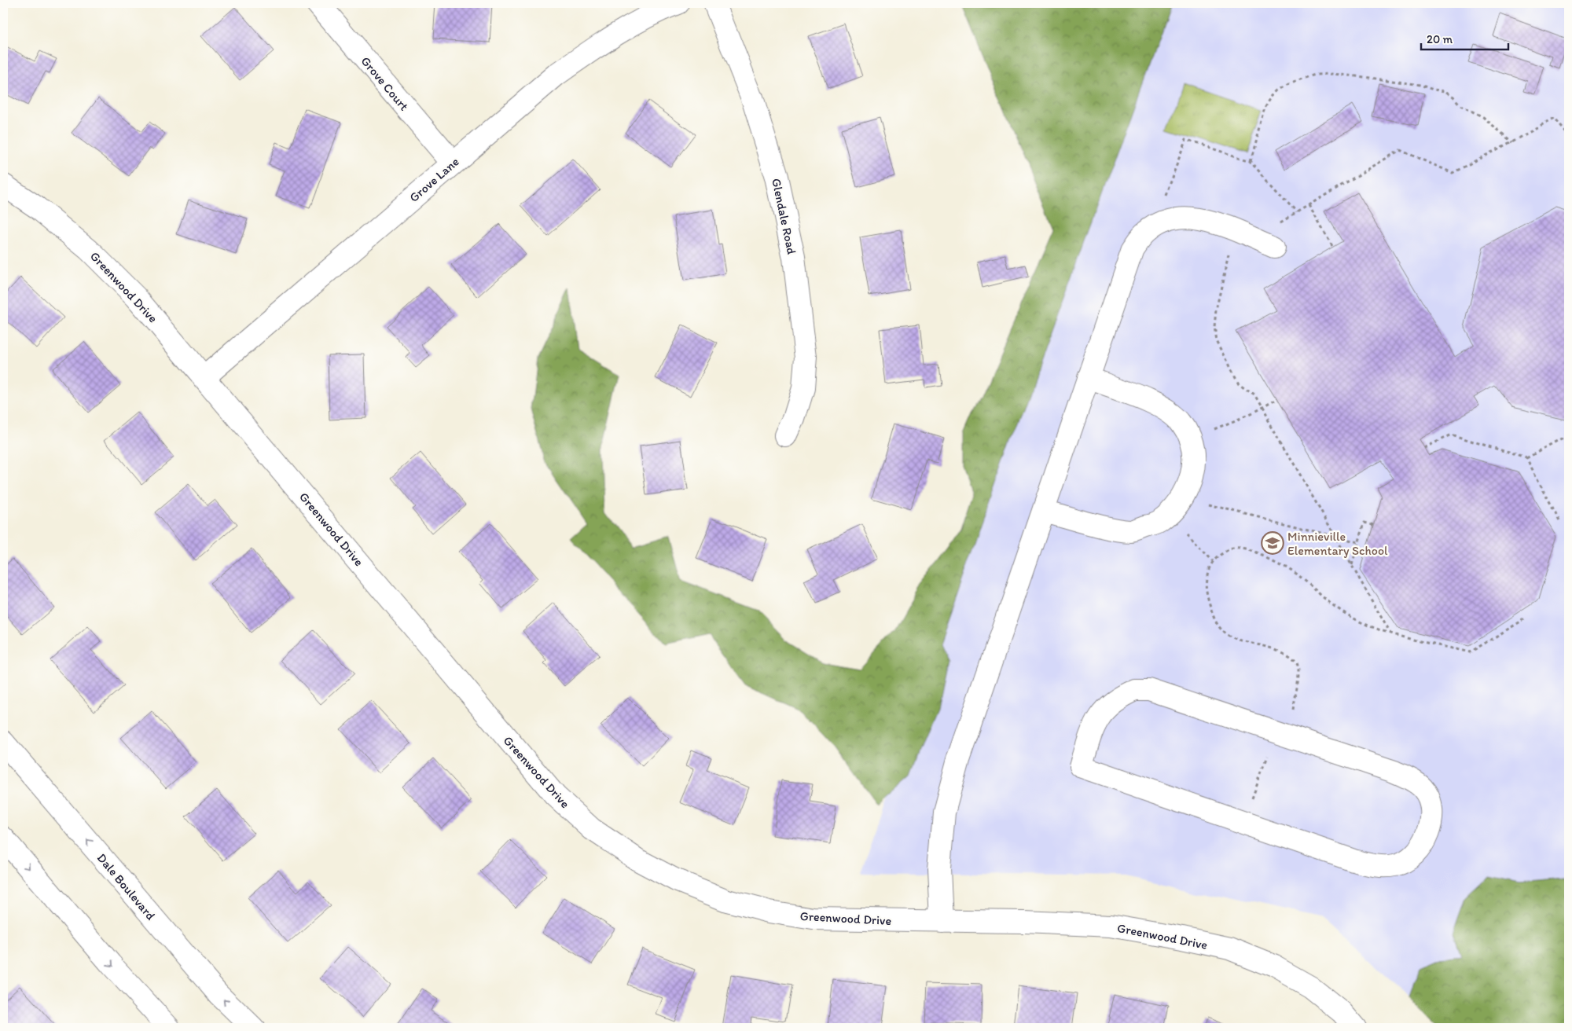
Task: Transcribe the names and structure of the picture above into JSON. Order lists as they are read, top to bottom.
{
  "streets": {
    "street": [
      "Grove Court",
      "Grove Lane",
      "Glendale Road",
      "Greenwood Drive",
      "Dale Boulevard"
    ]
  },
  "crossings": [
    ["Grove Court", "Grove Lane"],
    ["Grove Lane", "Greenwood Drive"]
  ],
  "places": {
    "school or university": ["Minnieville Elementary School"]
  },
  "scale_bar": "20 m"
}
